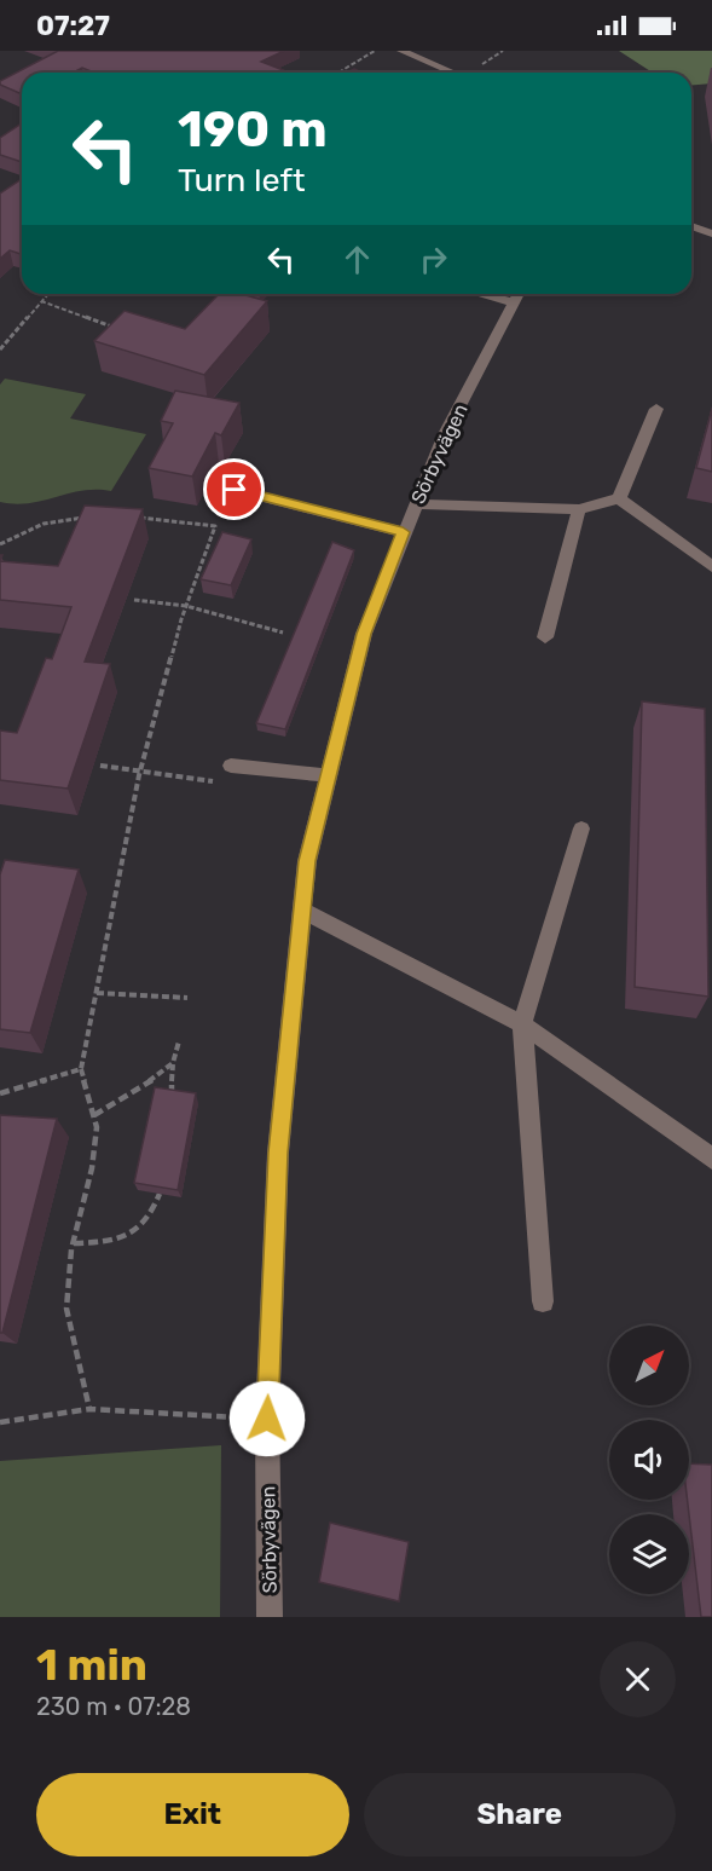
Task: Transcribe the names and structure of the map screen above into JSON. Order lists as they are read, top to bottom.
{
  "streets": {
    "street": ["Sörbyvägen"]
  },
  "north": "top right",
  "page": {
    "status": "07:27",
    "turn": ["190 m", "Turn left"],
    "heading": ["1 min", "230 m · 07:28"],
    "buttons": ["Exit", "Share"]
  }
}
